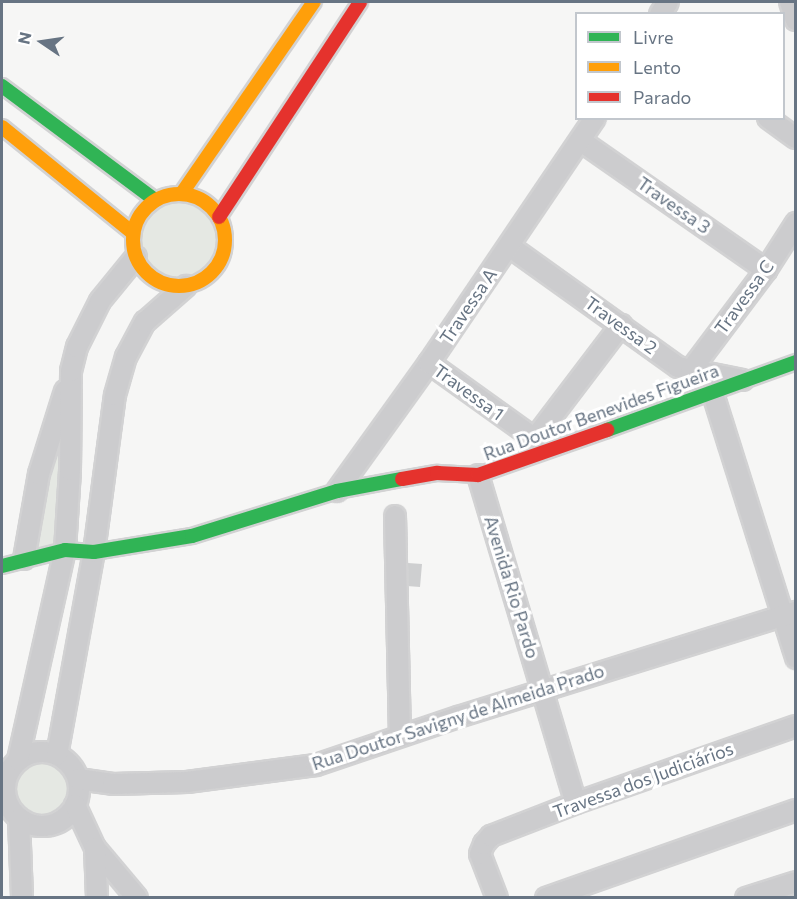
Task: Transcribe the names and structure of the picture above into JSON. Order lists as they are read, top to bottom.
{
  "streets": {
    "street": [
      "Travessa 3",
      "Travessa C",
      "Travessa A",
      "Travessa 2",
      "Travessa 1",
      "Rua Doutor Benevides Figueira",
      "Avenida Rio Pardo",
      "Rua Doutor Savigny de Almeida Prado",
      "Travessa dos Judiciários"
    ]
  },
  "crossings": [
    ["Travessa 3", "Travessa C"],
    ["Travessa 3", "Travessa A"],
    ["Travessa C", "Travessa 2"],
    ["Travessa A", "Travessa 2"],
    ["Travessa A", "Travessa 1"],
    ["Travessa A", "Rua Doutor Benevides Figueira"],
    ["Travessa 2", "Travessa 1"],
    ["Travessa 2", "Rua Doutor Benevides Figueira"],
    ["Rua Doutor Benevides Figueira", "Avenida Rio Pardo"],
    ["Avenida Rio Pardo", "Rua Doutor Savigny de Almeida Prado"],
    ["Avenida Rio Pardo", "Travessa dos Judiciários"]
  ],
  "legend": ["Livre", "Lento", "Parado"],
  "north": "left"
}
